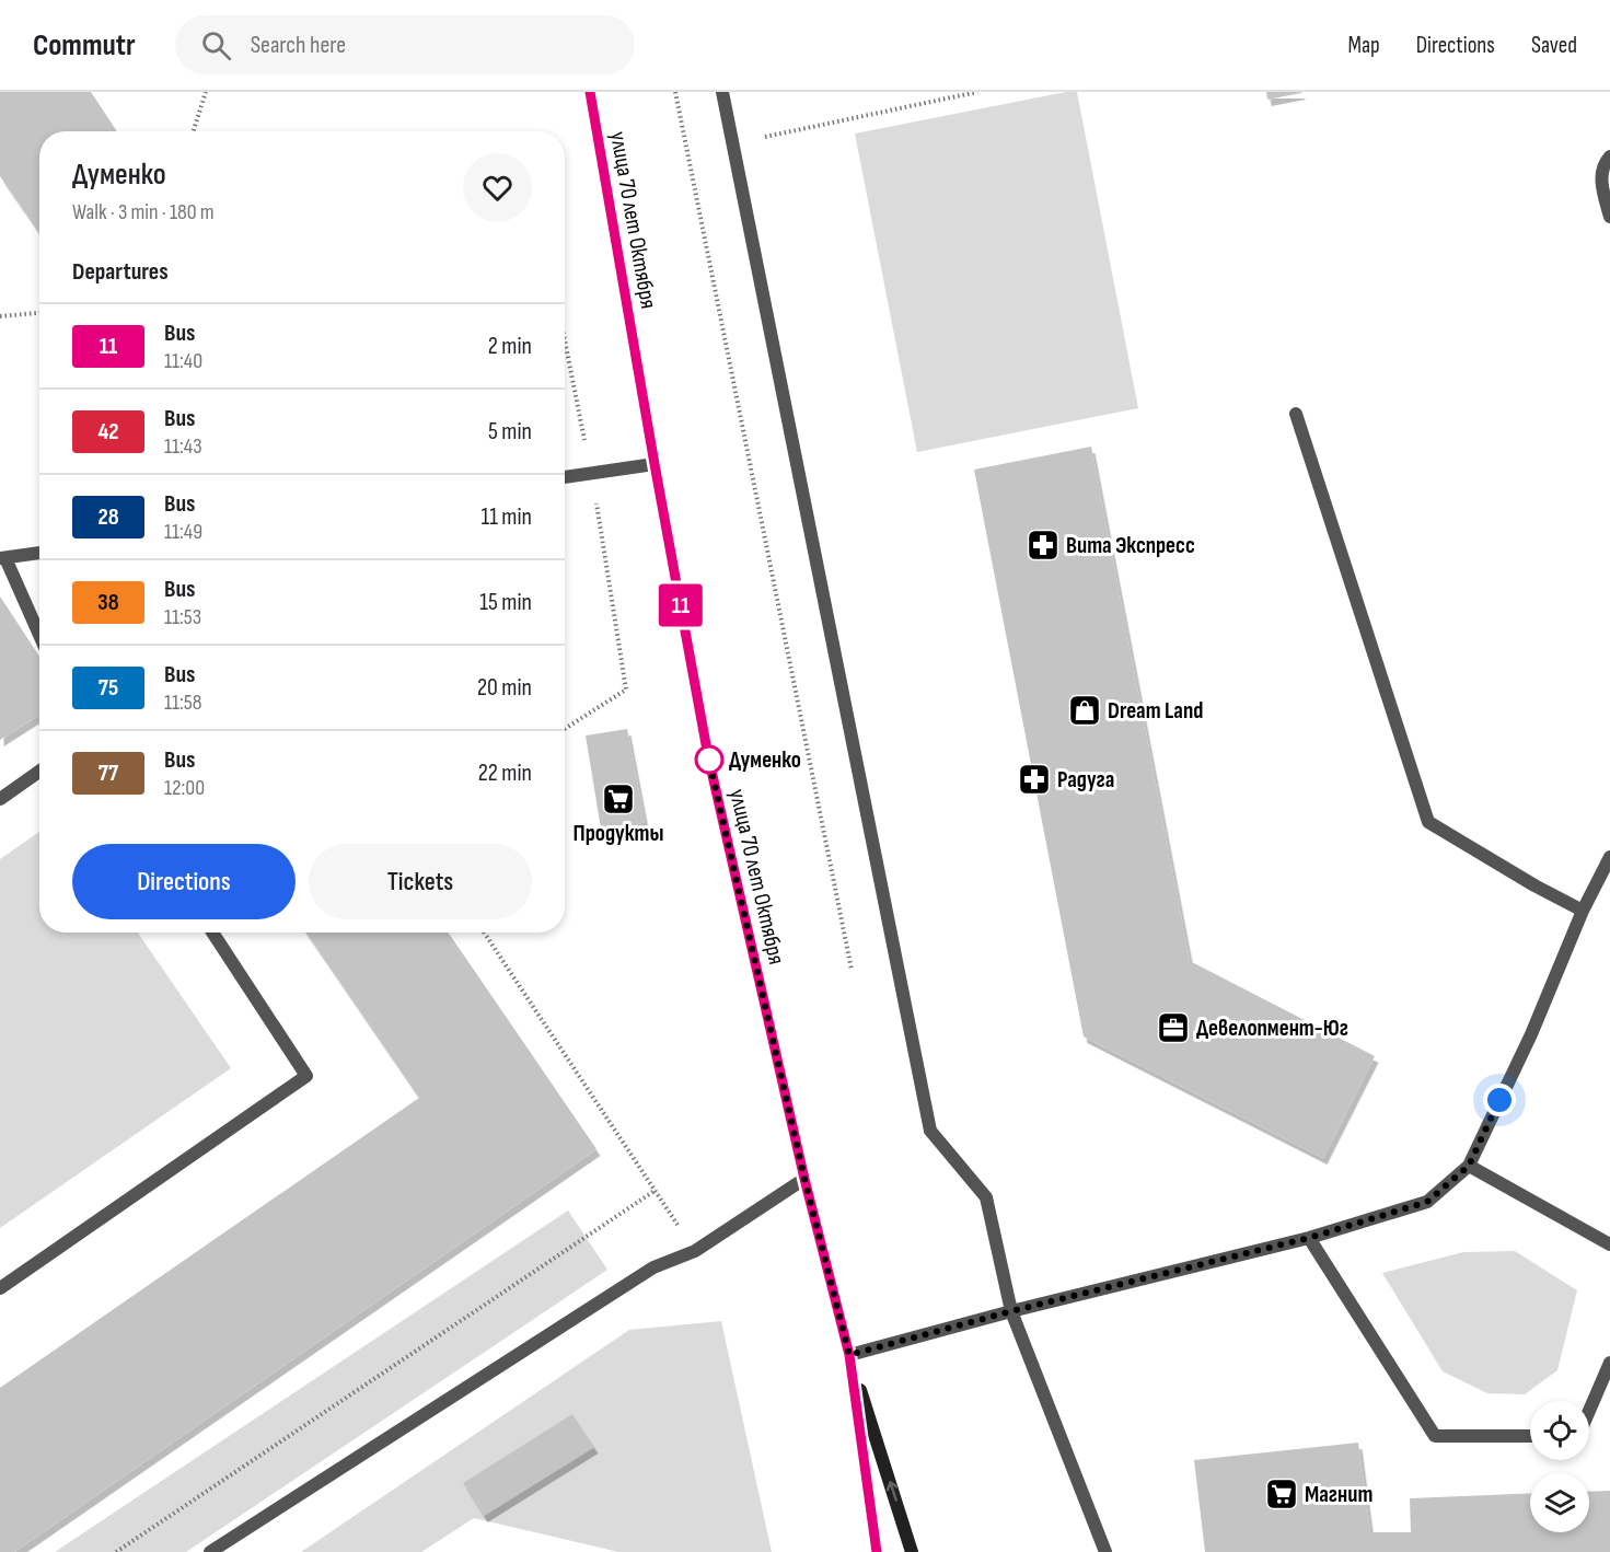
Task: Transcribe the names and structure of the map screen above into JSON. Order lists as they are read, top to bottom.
{
  "streets": {
    "main road": ["улица 70 лет Октября"]
  },
  "places": {
    "pharmacy": ["Вита Экспресс", "Радуга"],
    "shop": ["Dream Land"],
    "other": ["Думенко"],
    "supermarket": ["Продукты", "Магнит"],
    "office": ["Девелопмент-Юг"]
  },
  "lines": ["bus line 11"],
  "page": {
    "header": "Commutr",
    "search": "Search here",
    "nav": ["Map", "Directions", "Saved"],
    "on_map": "11",
    "heading": [
      ["Думенко", "Walk · 3 min · 180 m"],
      "Departures"
    ],
    "list": [
      {
        "mark": "11",
        "name": "Bus",
        "note": "11:40",
        "value": "2 min"
      },
      {
        "mark": "42",
        "name": "Bus",
        "note": "11:43",
        "value": "5 min"
      },
      {
        "mark": "28",
        "name": "Bus",
        "note": "11:49",
        "value": "11 min"
      },
      {
        "mark": "38",
        "name": "Bus",
        "note": "11:53",
        "value": "15 min"
      },
      {
        "mark": "75",
        "name": "Bus",
        "note": "11:58",
        "value": "20 min"
      },
      {
        "mark": "77",
        "name": "Bus",
        "note": "12:00",
        "value": "22 min"
      }
    ],
    "buttons": ["Directions", "Tickets"]
  }
}
